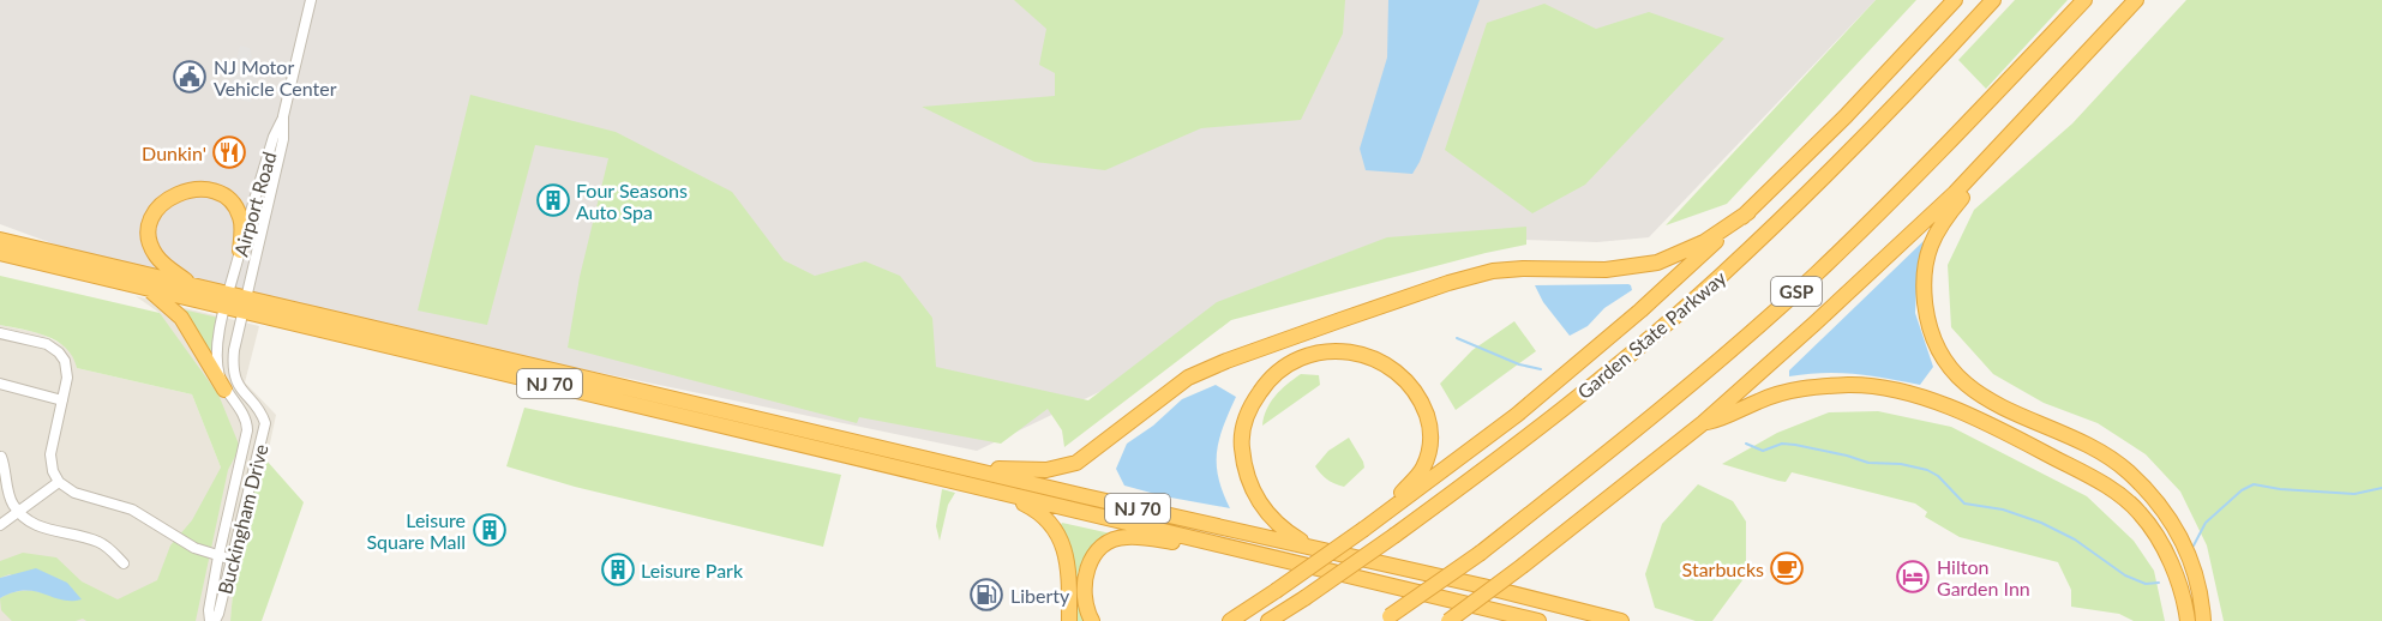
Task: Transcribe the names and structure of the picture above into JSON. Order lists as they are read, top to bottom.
{
  "streets": {
    "highway": ["GSP", "Garden State Parkway", "NJ 70"],
    "street": ["Airport Road", "Buckingham Drive"]
  },
  "crossings": [
    ["Airport Road", "NJ 70"],
    ["Airport Road", "Buckingham Drive"],
    ["NJ 70", "Buckingham Drive"]
  ],
  "places": {
    "public building": ["NJ Motor Vehicle Center"],
    "restaurant": ["Dunkin'"],
    "building": ["Four Seasons Auto Spa", "Leisure Square Mall", "Leisure Park"],
    "cafe": ["Starbucks"],
    "hotel": ["Hilton Garden Inn"],
    "fuel station": ["Liberty"]
  }
}
